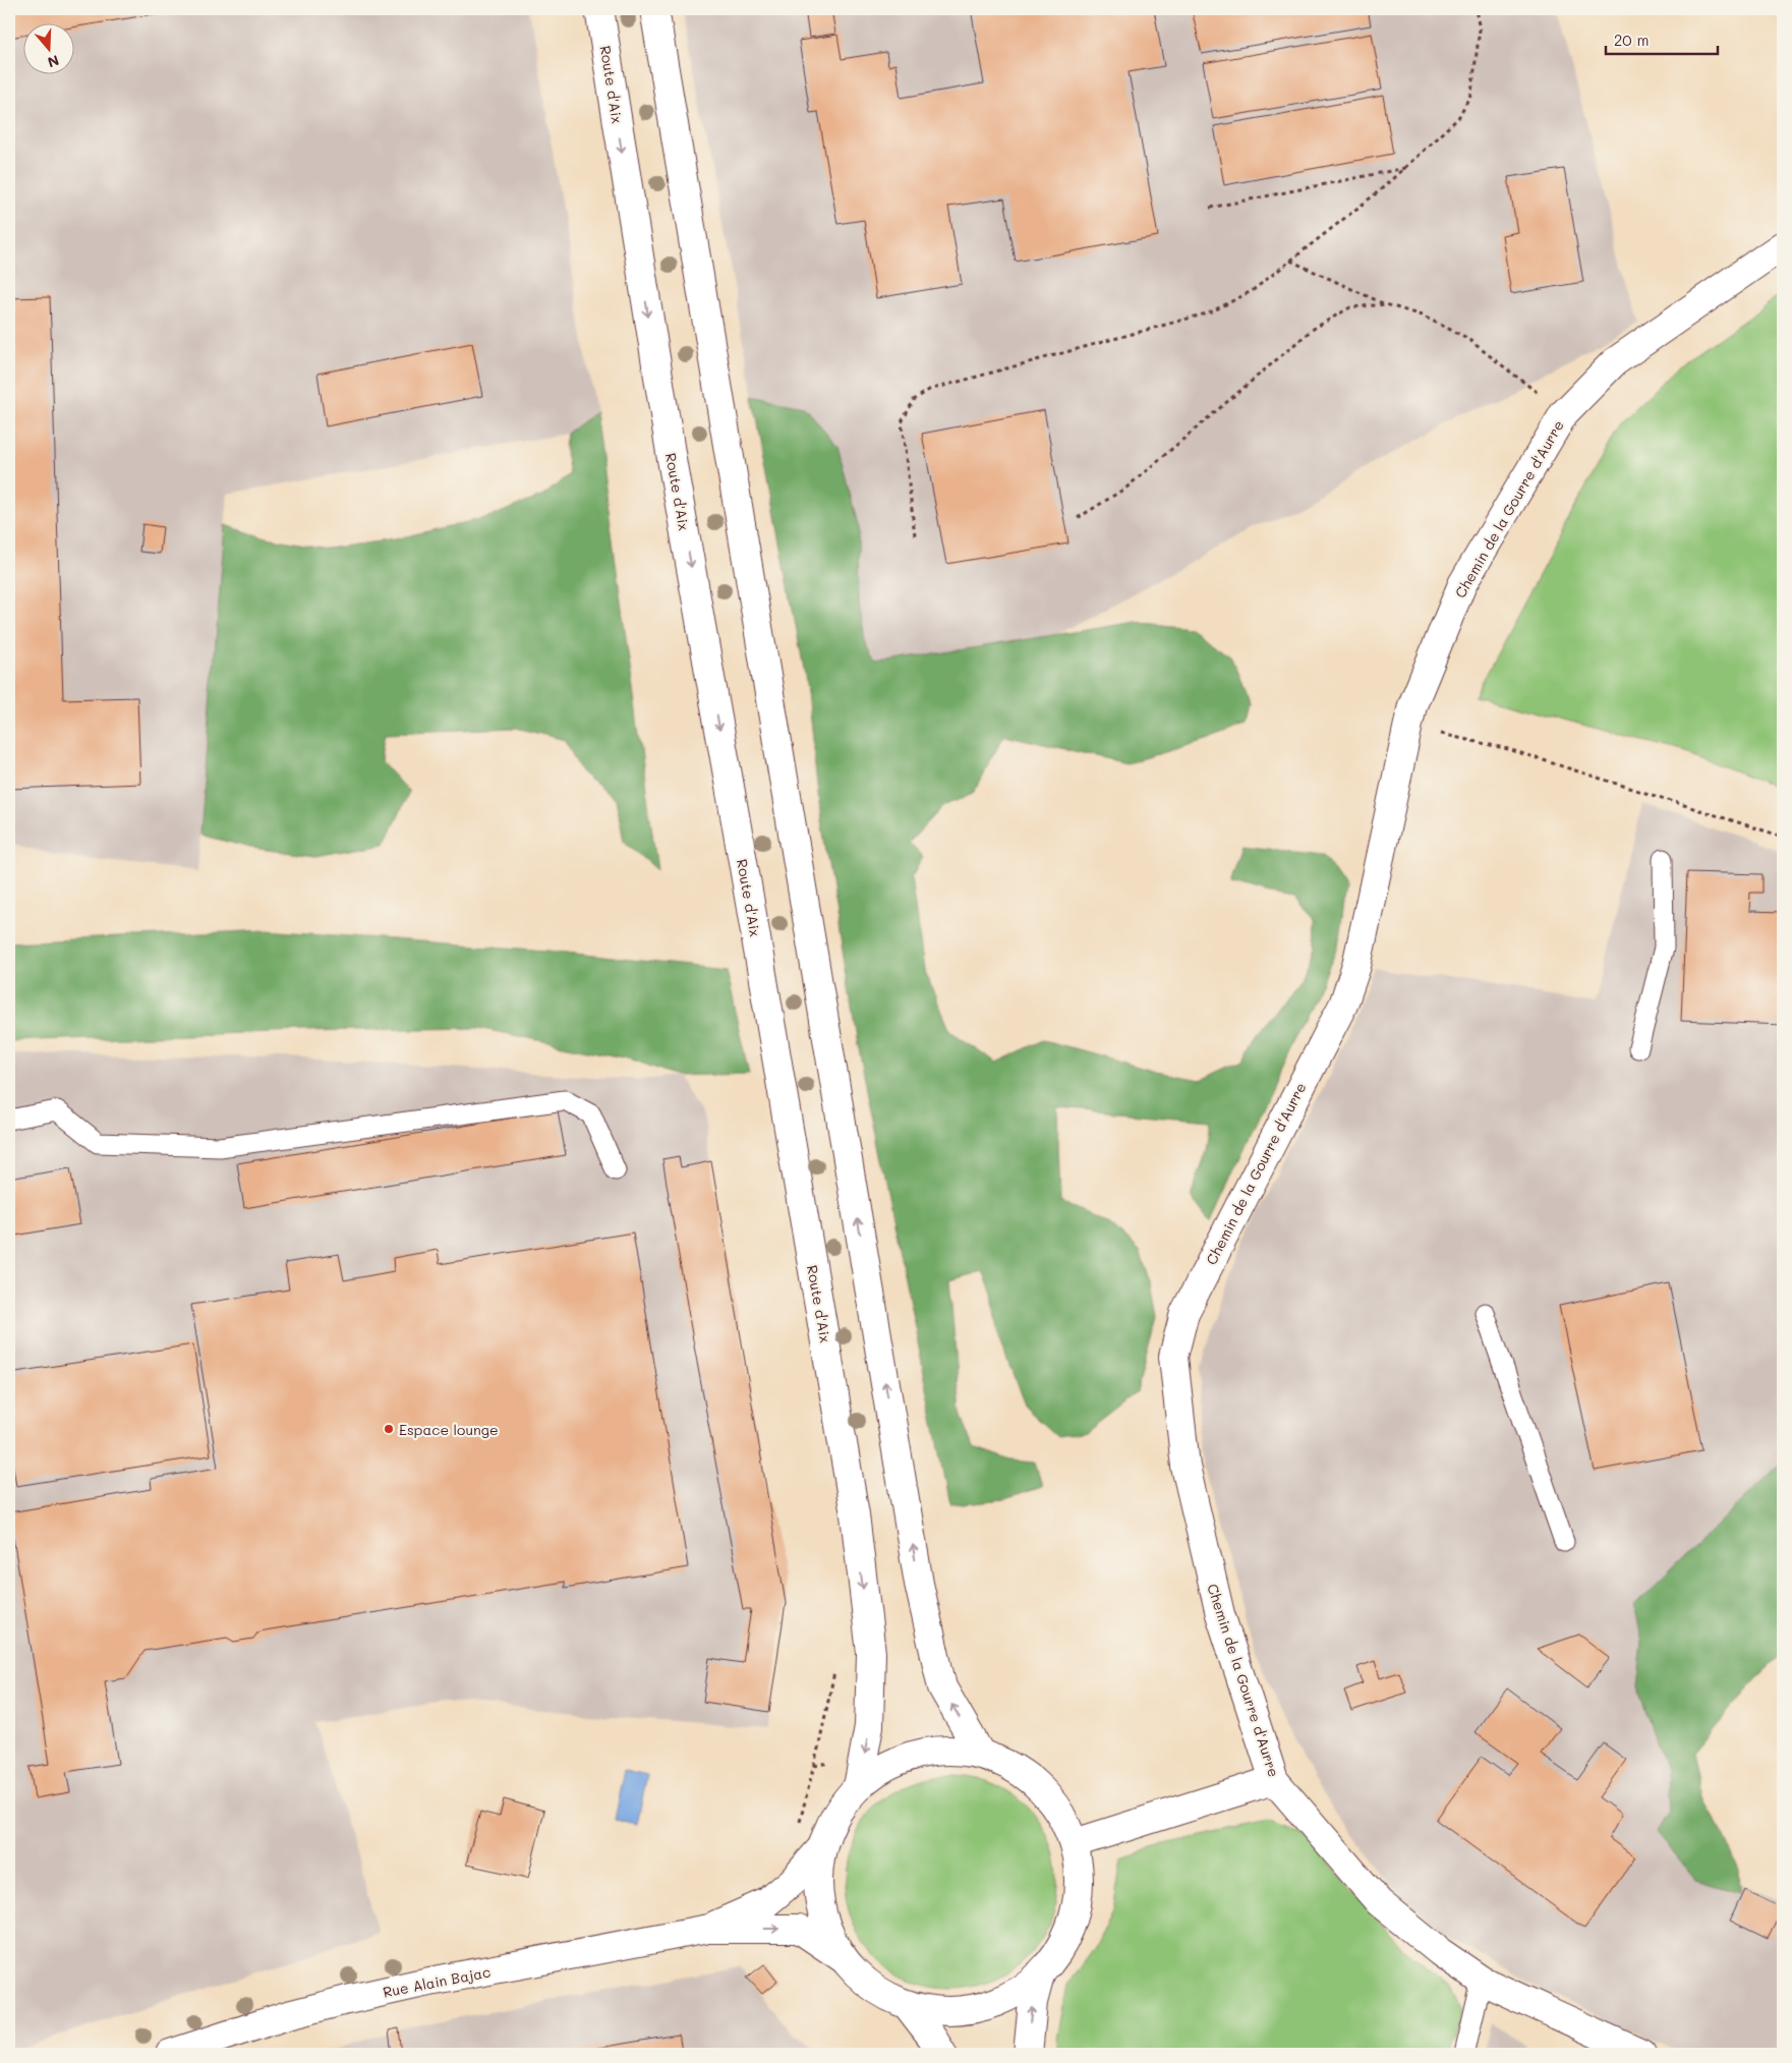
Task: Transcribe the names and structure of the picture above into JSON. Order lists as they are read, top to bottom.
{
  "streets": {
    "main road": ["Route d'Aix", "Chemin de la Gourre d'Aurre", "Rue Alain Bajac"]
  },
  "places": ["Espace lounge"],
  "scale_bar": "20 m",
  "north": "bottom"
}
